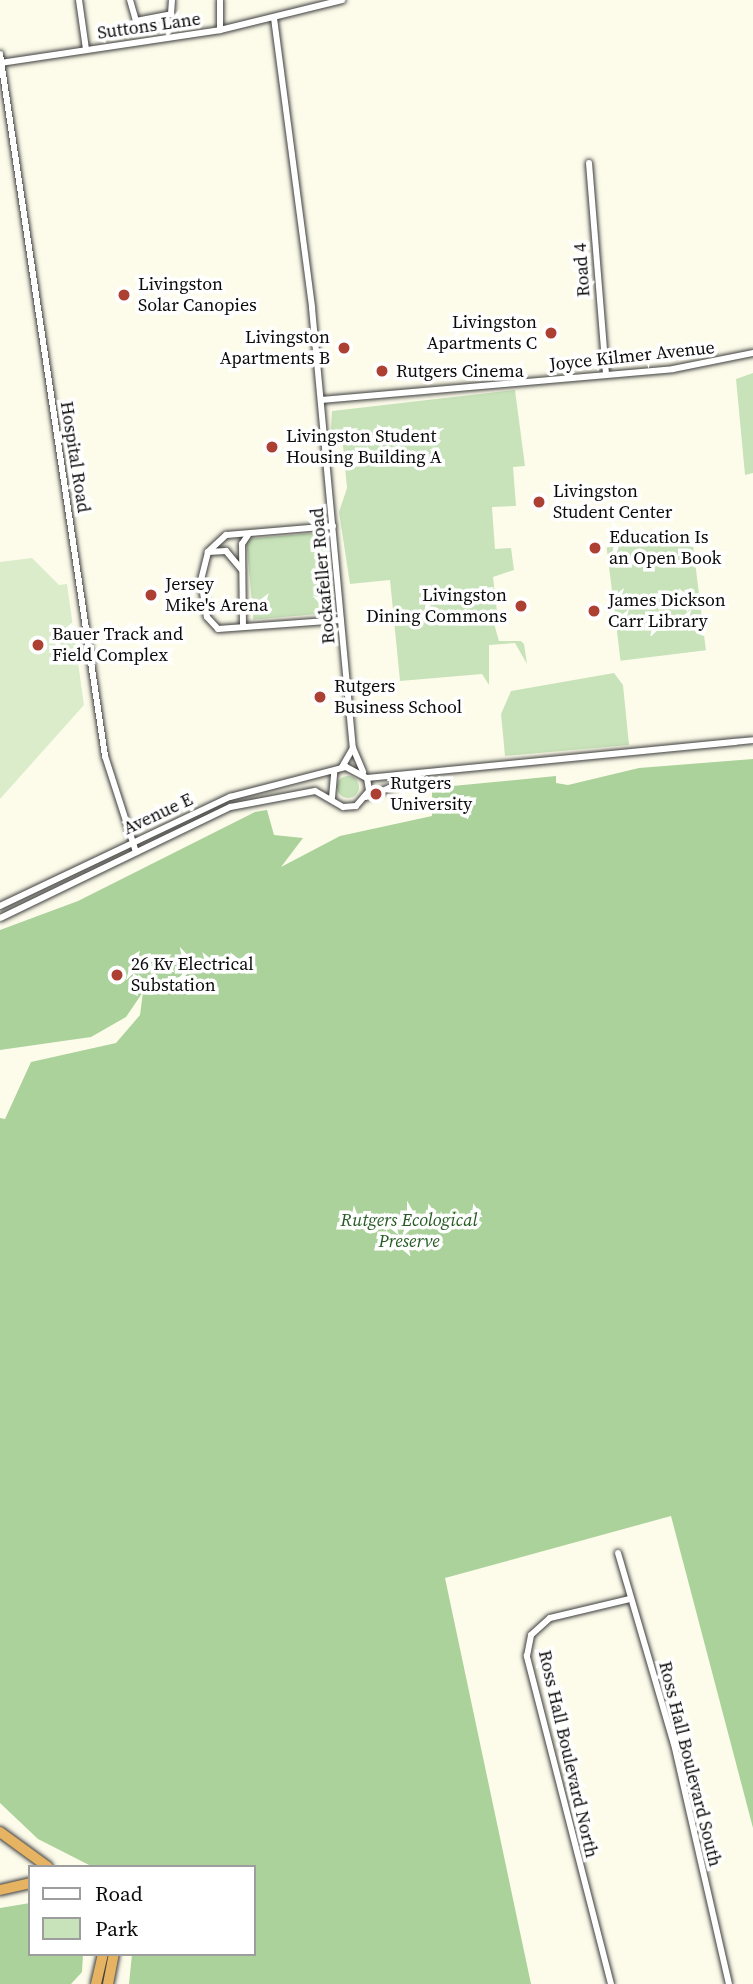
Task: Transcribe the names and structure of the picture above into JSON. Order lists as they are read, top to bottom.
{
  "streets": {
    "street": [
      "Suttons Lane",
      "Road 4",
      "Joyce Kilmer Avenue",
      "Hospital Road",
      "Rockafeller Road",
      "Avenue E",
      "Ross Hall Boulevard North",
      "Ross Hall Boulevard South"
    ]
  },
  "crossings": [
    ["Suttons Lane", "Hospital Road"],
    ["Road 4", "Joyce Kilmer Avenue"],
    ["Joyce Kilmer Avenue", "Rockafeller Road"],
    ["Hospital Road", "Avenue E"],
    ["Rockafeller Road", "Avenue E"],
    ["Ross Hall Boulevard North", "Ross Hall Boulevard South"]
  ],
  "parks": ["Rutgers Ecological Preserve"],
  "places": [
    "Livingston Solar Canopies",
    "Livingston Apartments C",
    "Livingston Apartments B",
    "Rutgers Cinema",
    "Livingston Student Housing Building A",
    "Livingston Student Center",
    "Education Is an Open Book",
    "Jersey Mike's Arena",
    "Livingston Dining Commons",
    "James Dickson Carr Library",
    "Bauer Track and Field Complex",
    "Rutgers Business School",
    "Rutgers University",
    "26 Kv Electrical Substation"
  ],
  "legend": ["Road", "Park"]
}
